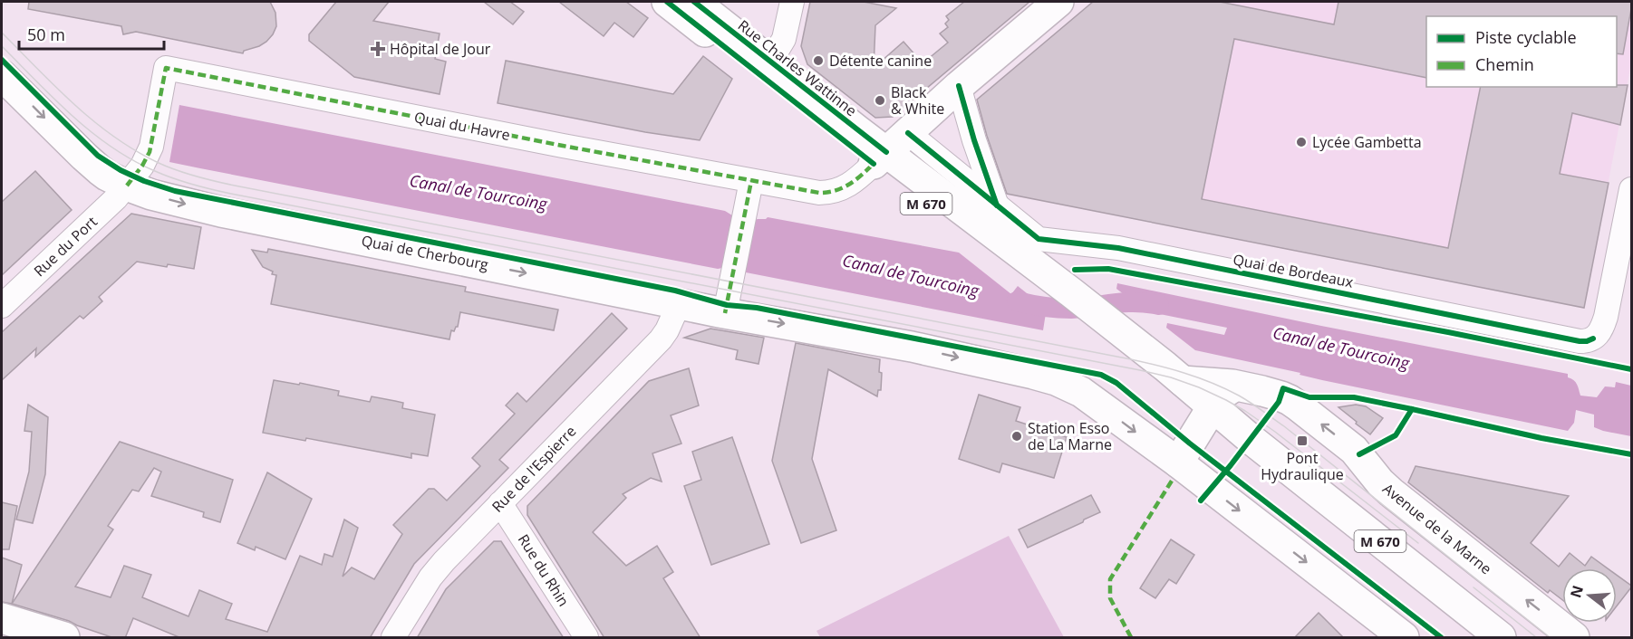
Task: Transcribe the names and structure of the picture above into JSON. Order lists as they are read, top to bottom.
{
  "streets": {
    "main road": [
      "Rue Charles Wattinne",
      "M 670",
      "Quai de Cherbourg",
      "Avenue de la Marne"
    ],
    "street": [
      "Quai du Havre",
      "Rue du Port",
      "Quai de Bordeaux",
      "Rue de l'Espierre",
      "Rue du Rhin"
    ]
  },
  "crossings": [
    ["Rue Charles Wattinne", "Quai du Havre"],
    ["Rue Charles Wattinne", "M 670"],
    ["Rue Charles Wattinne", "Avenue de la Marne"],
    ["Quai du Havre", "Rue du Port"],
    ["Quai du Havre", "Quai de Cherbourg"],
    ["M 670", "Avenue de la Marne"],
    ["Rue du Port", "Quai de Cherbourg"],
    ["Quai de Cherbourg", "Rue de l'Espierre"],
    ["Rue de l'Espierre", "Rue du Rhin"]
  ],
  "one_way": ["Quai de Cherbourg"],
  "water": ["Canal de Tourcoing"],
  "places": {
    "health": ["Hôpital de Jour"],
    "other": [
      "Détente canine",
      "Black & White",
      "Lycée Gambetta",
      "Station Esso de La Marne"
    ],
    "transit": ["Pont Hydraulique"]
  },
  "legend": ["Piste cyclable", "Chemin"],
  "scale_bar": "50 m",
  "north": "left"
}
